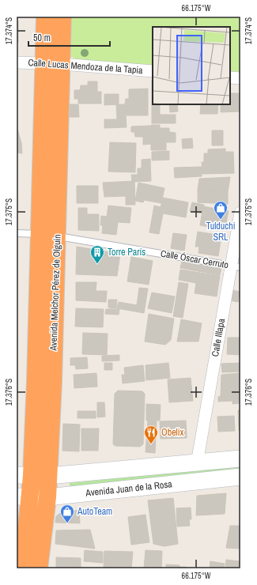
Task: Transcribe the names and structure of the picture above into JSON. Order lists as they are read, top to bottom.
{
  "streets": {
    "highway": ["Avenida Melchor Pérez de Olguín"],
    "main road": ["Avenida Juan de la Rosa"],
    "street": ["Calle Lucas Mendoza de la Tapia", "Calle Illapa"],
    "lane": ["Calle Óscar Cerruto"]
  },
  "crossings": [
    ["Calle Lucas Mendoza de la Tapia", "Avenida Melchor Pérez de Olguín"],
    ["Calle Óscar Cerruto", "Avenida Melchor Pérez de Olguín"],
    ["Calle Óscar Cerruto", "Calle Illapa"],
    ["Avenida Melchor Pérez de Olguín", "Avenida Juan de la Rosa"],
    ["Calle Illapa", "Avenida Juan de la Rosa"]
  ],
  "places": {
    "shop": ["Tulduchi SRL", "AutoTeam"],
    "building": ["Torre París"],
    "restaurant": ["Obelix"]
  },
  "scale_bar": "50 m",
  "coordinates": [
    "66.175°W",
    "17.374°S",
    "17.375°S",
    "17.376°S"
  ]
}
